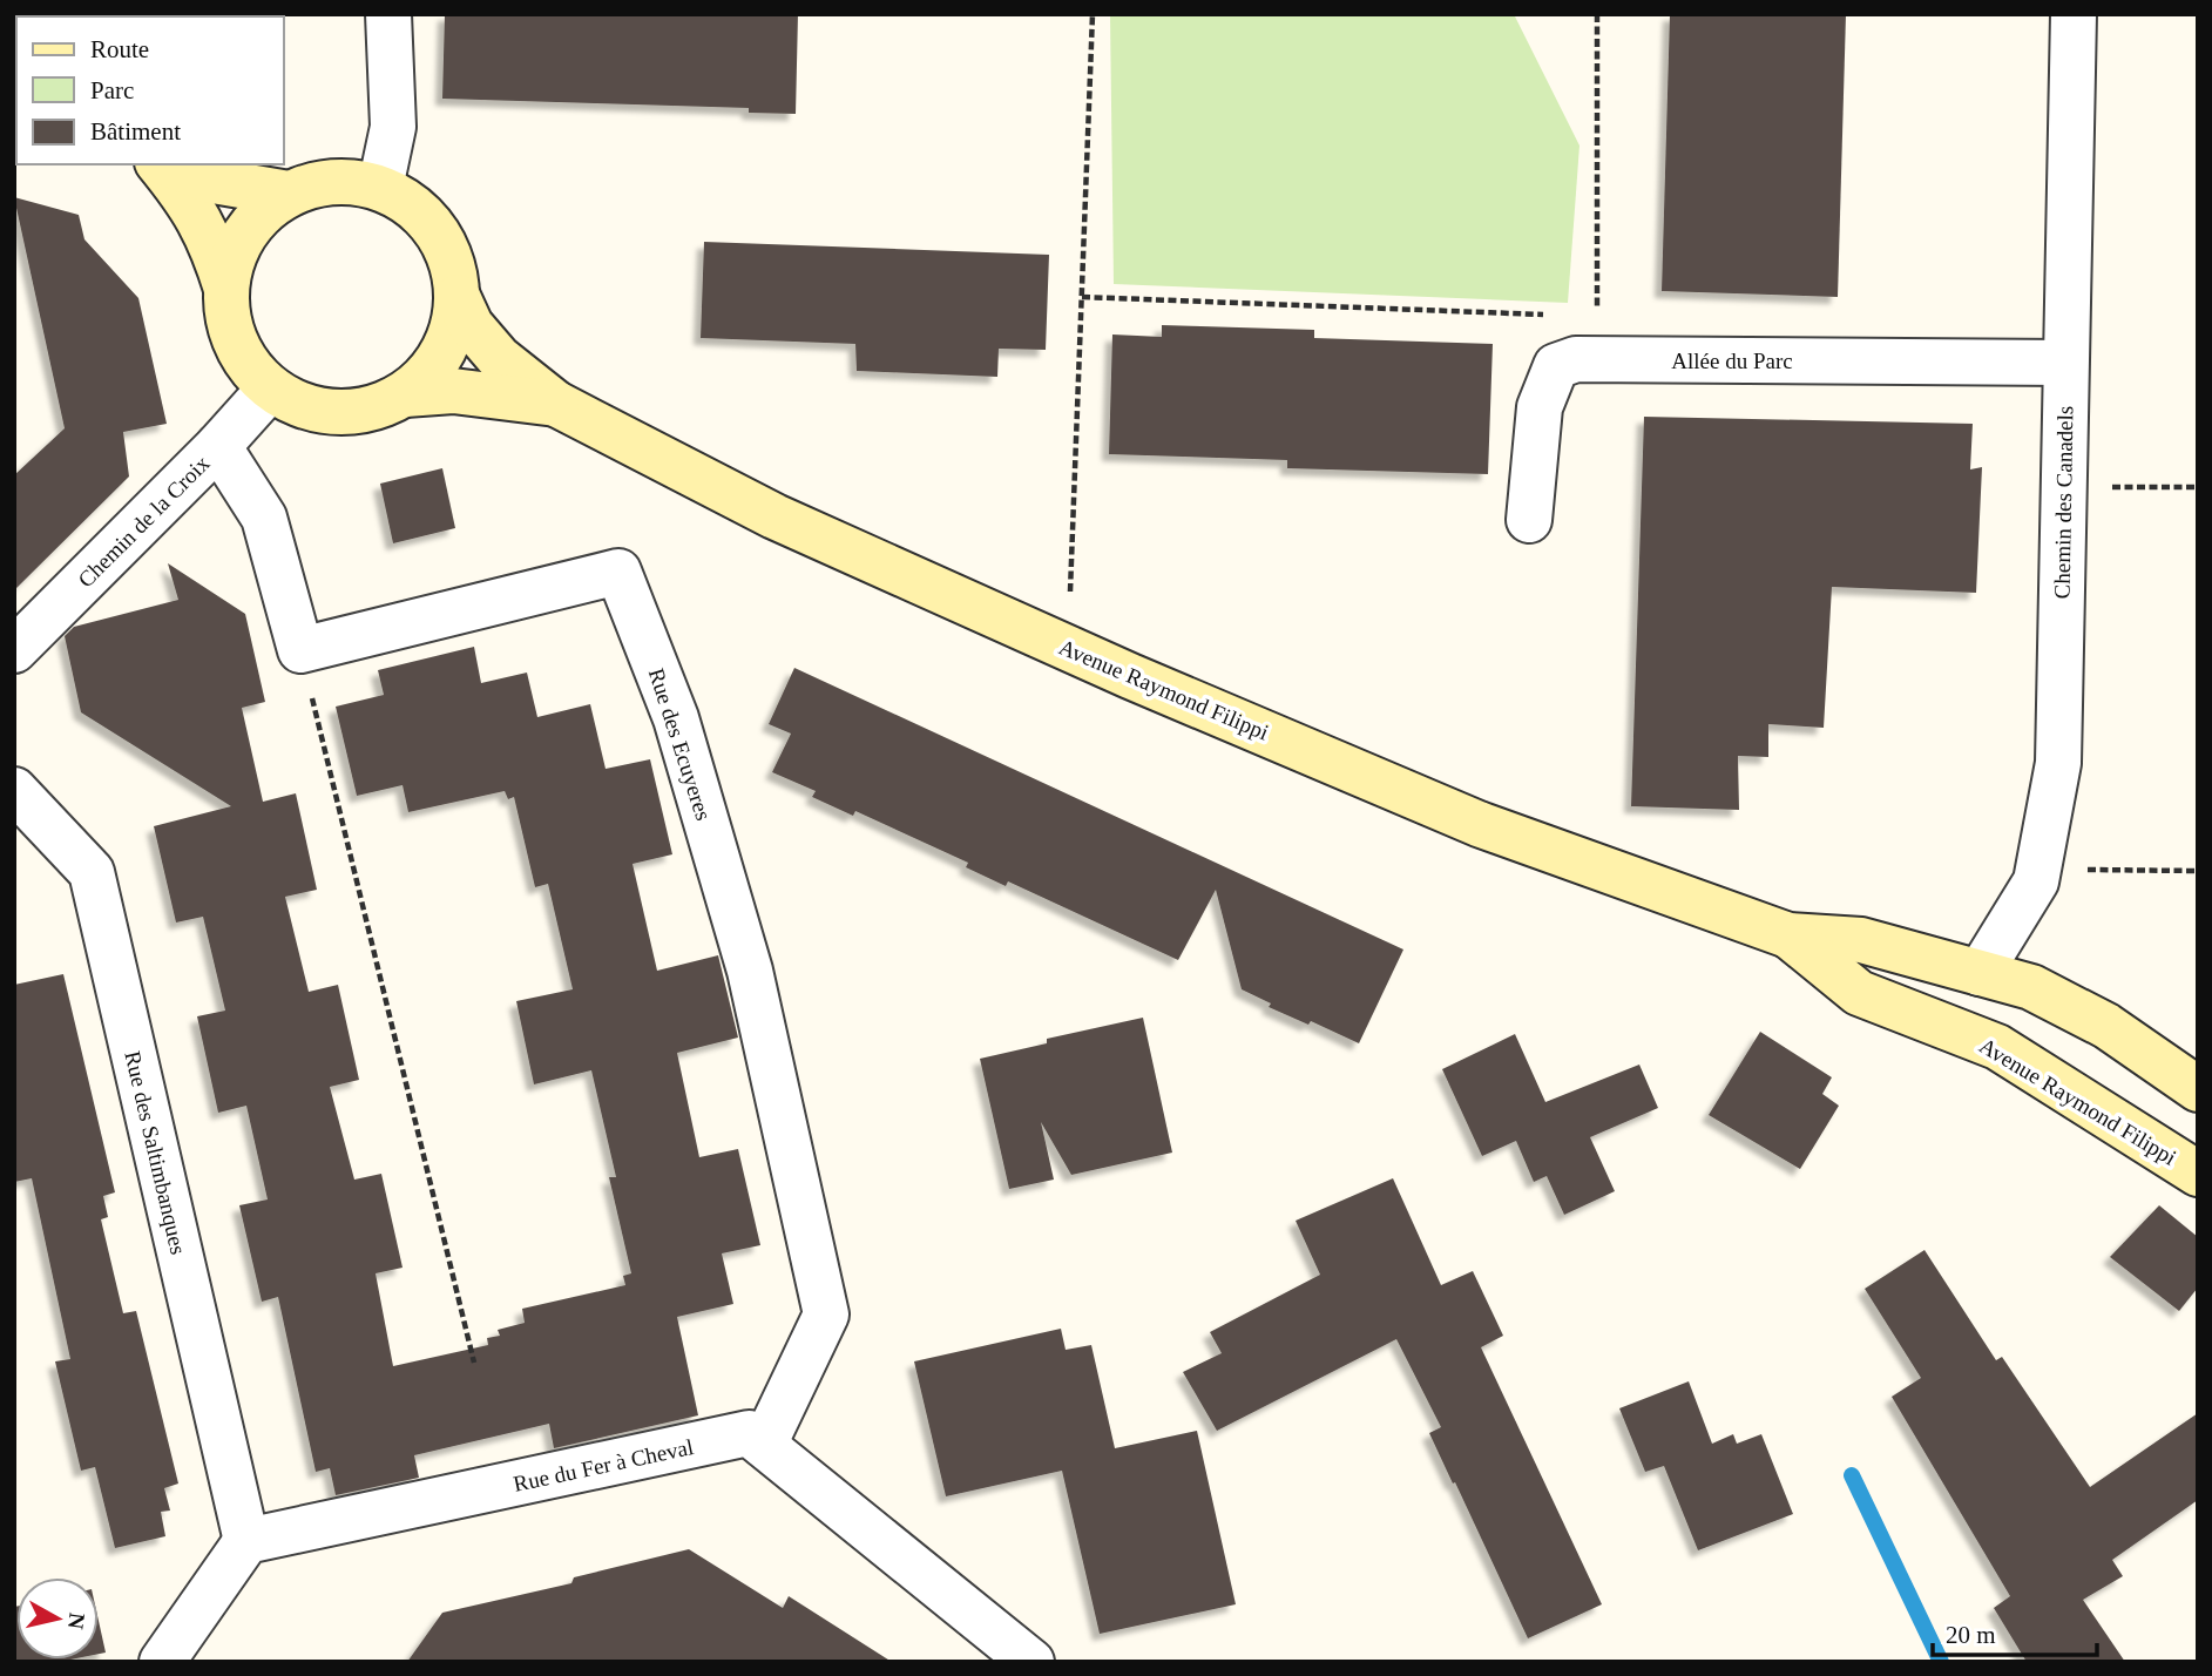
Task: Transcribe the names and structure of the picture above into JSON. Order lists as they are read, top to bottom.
{
  "streets": {
    "main road": ["Avenue Raymond Filippi"],
    "street": [
      "Allée du Parc",
      "Chemin des Canadels",
      "Chemin de la Croix",
      "Rue des Ecuyeres",
      "Rue des Saltimbanques",
      "Rue du Fer à Cheval"
    ]
  },
  "crossings": [
    ["Allée du Parc", "Chemin des Canadels"],
    ["Chemin des Canadels", "Avenue Raymond Filippi"],
    ["Chemin de la Croix", "Avenue Raymond Filippi"],
    ["Rue des Ecuyeres", "Rue du Fer à Cheval"],
    ["Rue des Saltimbanques", "Rue du Fer à Cheval"]
  ],
  "legend": ["Route", "Parc", "Bâtiment"],
  "scale_bar": "20 m",
  "north": "right"
}
